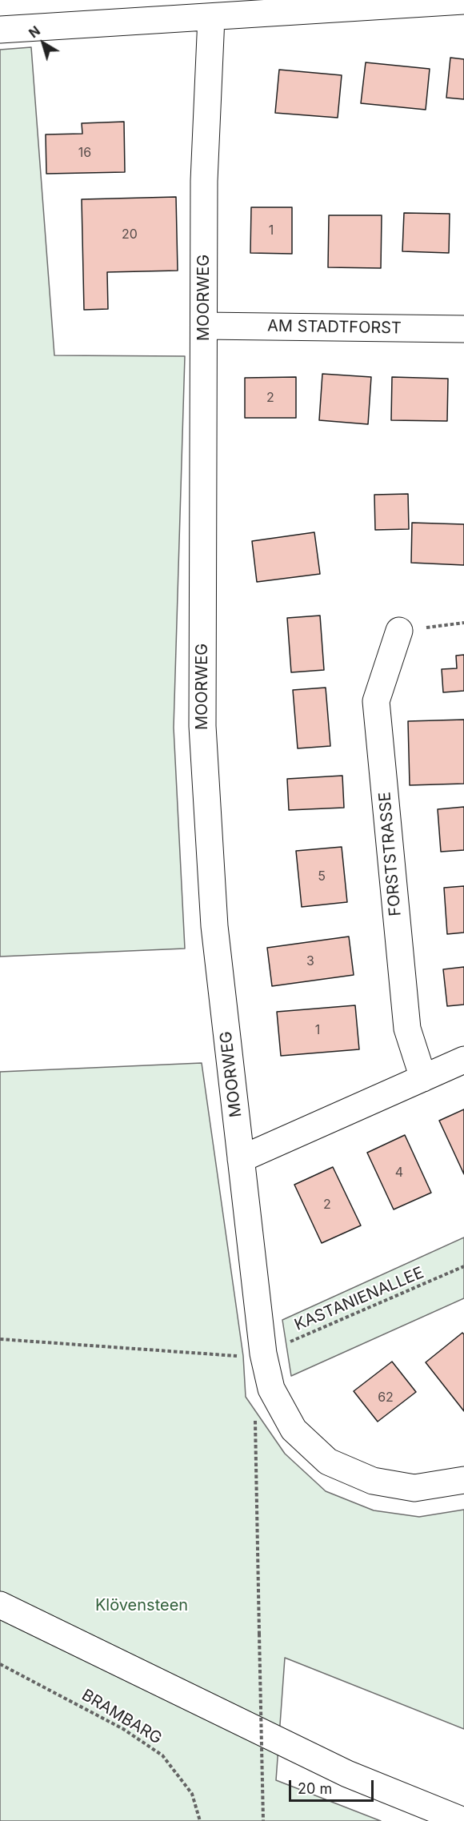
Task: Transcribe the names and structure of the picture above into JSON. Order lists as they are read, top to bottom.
{
  "streets": {
    "street": ["MOORWEG", "AM STADTFORST", "FORSTSTRASSE"],
    "path": ["KASTANIENALLEE", "BRAMBARG"]
  },
  "crossings": [
    ["MOORWEG", "AM STADTFORST"],
    ["MOORWEG", "KASTANIENALLEE"]
  ],
  "parks": ["Klövensteen"],
  "house_numbers": [
    "16",
    "1",
    "20",
    "2",
    "5",
    "3",
    "1",
    "4",
    "2",
    "62"
  ],
  "scale_bar": "20 m",
  "north": "top left"
}
